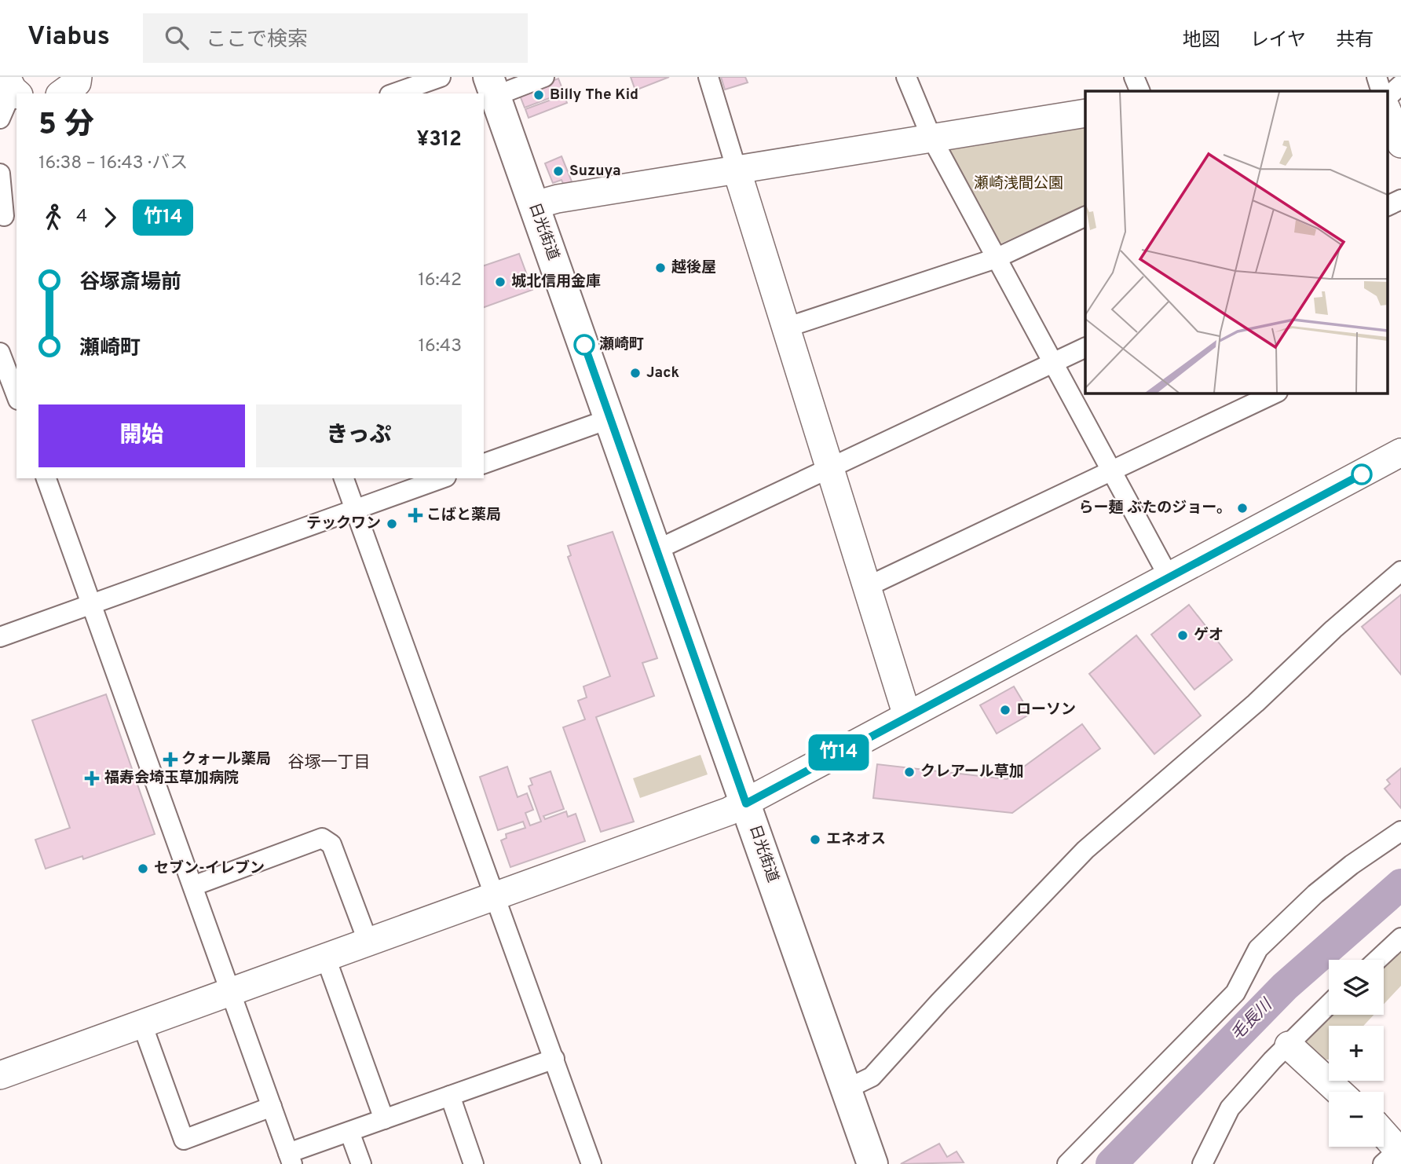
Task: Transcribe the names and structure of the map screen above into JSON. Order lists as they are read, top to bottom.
{
  "streets": {
    "main road": ["日光街道"]
  },
  "districts": ["谷塚一丁目"],
  "water": ["毛長川"],
  "parks": ["瀬崎浅間公園"],
  "places": {
    "other": [
      "Billy The Kid",
      "Suzuya",
      "越後屋",
      "城北信用金庫",
      "瀬崎町",
      "Jack",
      "らー麺 ぶたのジョー。",
      "テックワン",
      "ゲオ",
      "ローソン",
      "クレアール草加",
      "エネオス",
      "セブン-イレブン"
    ],
    "health": ["こばと薬局", "クォール薬局", "福寿会埼玉草加病院"]
  },
  "lines": ["bus line 竹14"],
  "page": {
    "header": "Viabus",
    "search": "ここで検索",
    "nav": ["地図", "レイヤ", "共有"],
    "on_map": "竹14",
    "heading": ["5 分", "16:38 – 16:43 · バス", "¥312"],
    "legs": ["4", "竹14"],
    "list": [
      {
        "name": "谷塚斎場前",
        "value": "16:42"
      },
      {
        "name": "瀬崎町",
        "value": "16:43"
      }
    ],
    "buttons": ["開始", "きっぷ"],
    "map_buttons": ["+", "−"]
  }
}
